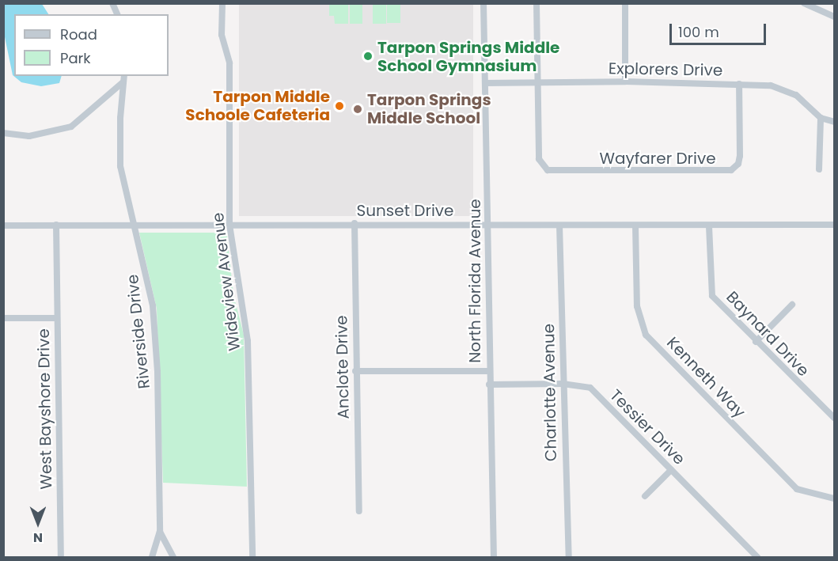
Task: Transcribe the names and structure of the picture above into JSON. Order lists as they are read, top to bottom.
{
  "streets": {
    "street": [
      "Explorers Drive",
      "Wayfarer Drive",
      "Sunset Drive",
      "North Florida Avenue",
      "Wideview Avenue",
      "Riverside Drive",
      "Baynard Drive",
      "Anclote Drive",
      "Kenneth Way",
      "Charlotte Avenue",
      "West Bayshore Drive",
      "Tessier Drive"
    ]
  },
  "crossings": [
    ["Explorers Drive", "Wayfarer Drive"],
    ["Explorers Drive", "North Florida Avenue"],
    ["Sunset Drive", "North Florida Avenue"],
    ["Sunset Drive", "Wideview Avenue"],
    ["Sunset Drive", "Riverside Drive"],
    ["Sunset Drive", "Baynard Drive"],
    ["Sunset Drive", "Anclote Drive"],
    ["Sunset Drive", "Kenneth Way"],
    ["Sunset Drive", "Charlotte Avenue"],
    ["Sunset Drive", "West Bayshore Drive"],
    ["North Florida Avenue", "Tessier Drive"],
    ["Charlotte Avenue", "Tessier Drive"]
  ],
  "places": ["Tarpon Springs Middle School Gymnasium", "Tarpon Middle Schoole Cafeteria", "Tarpon Springs Middle School"],
  "legend": ["Road", "Park"],
  "scale_bar": "100 m",
  "north": "bottom"
}
